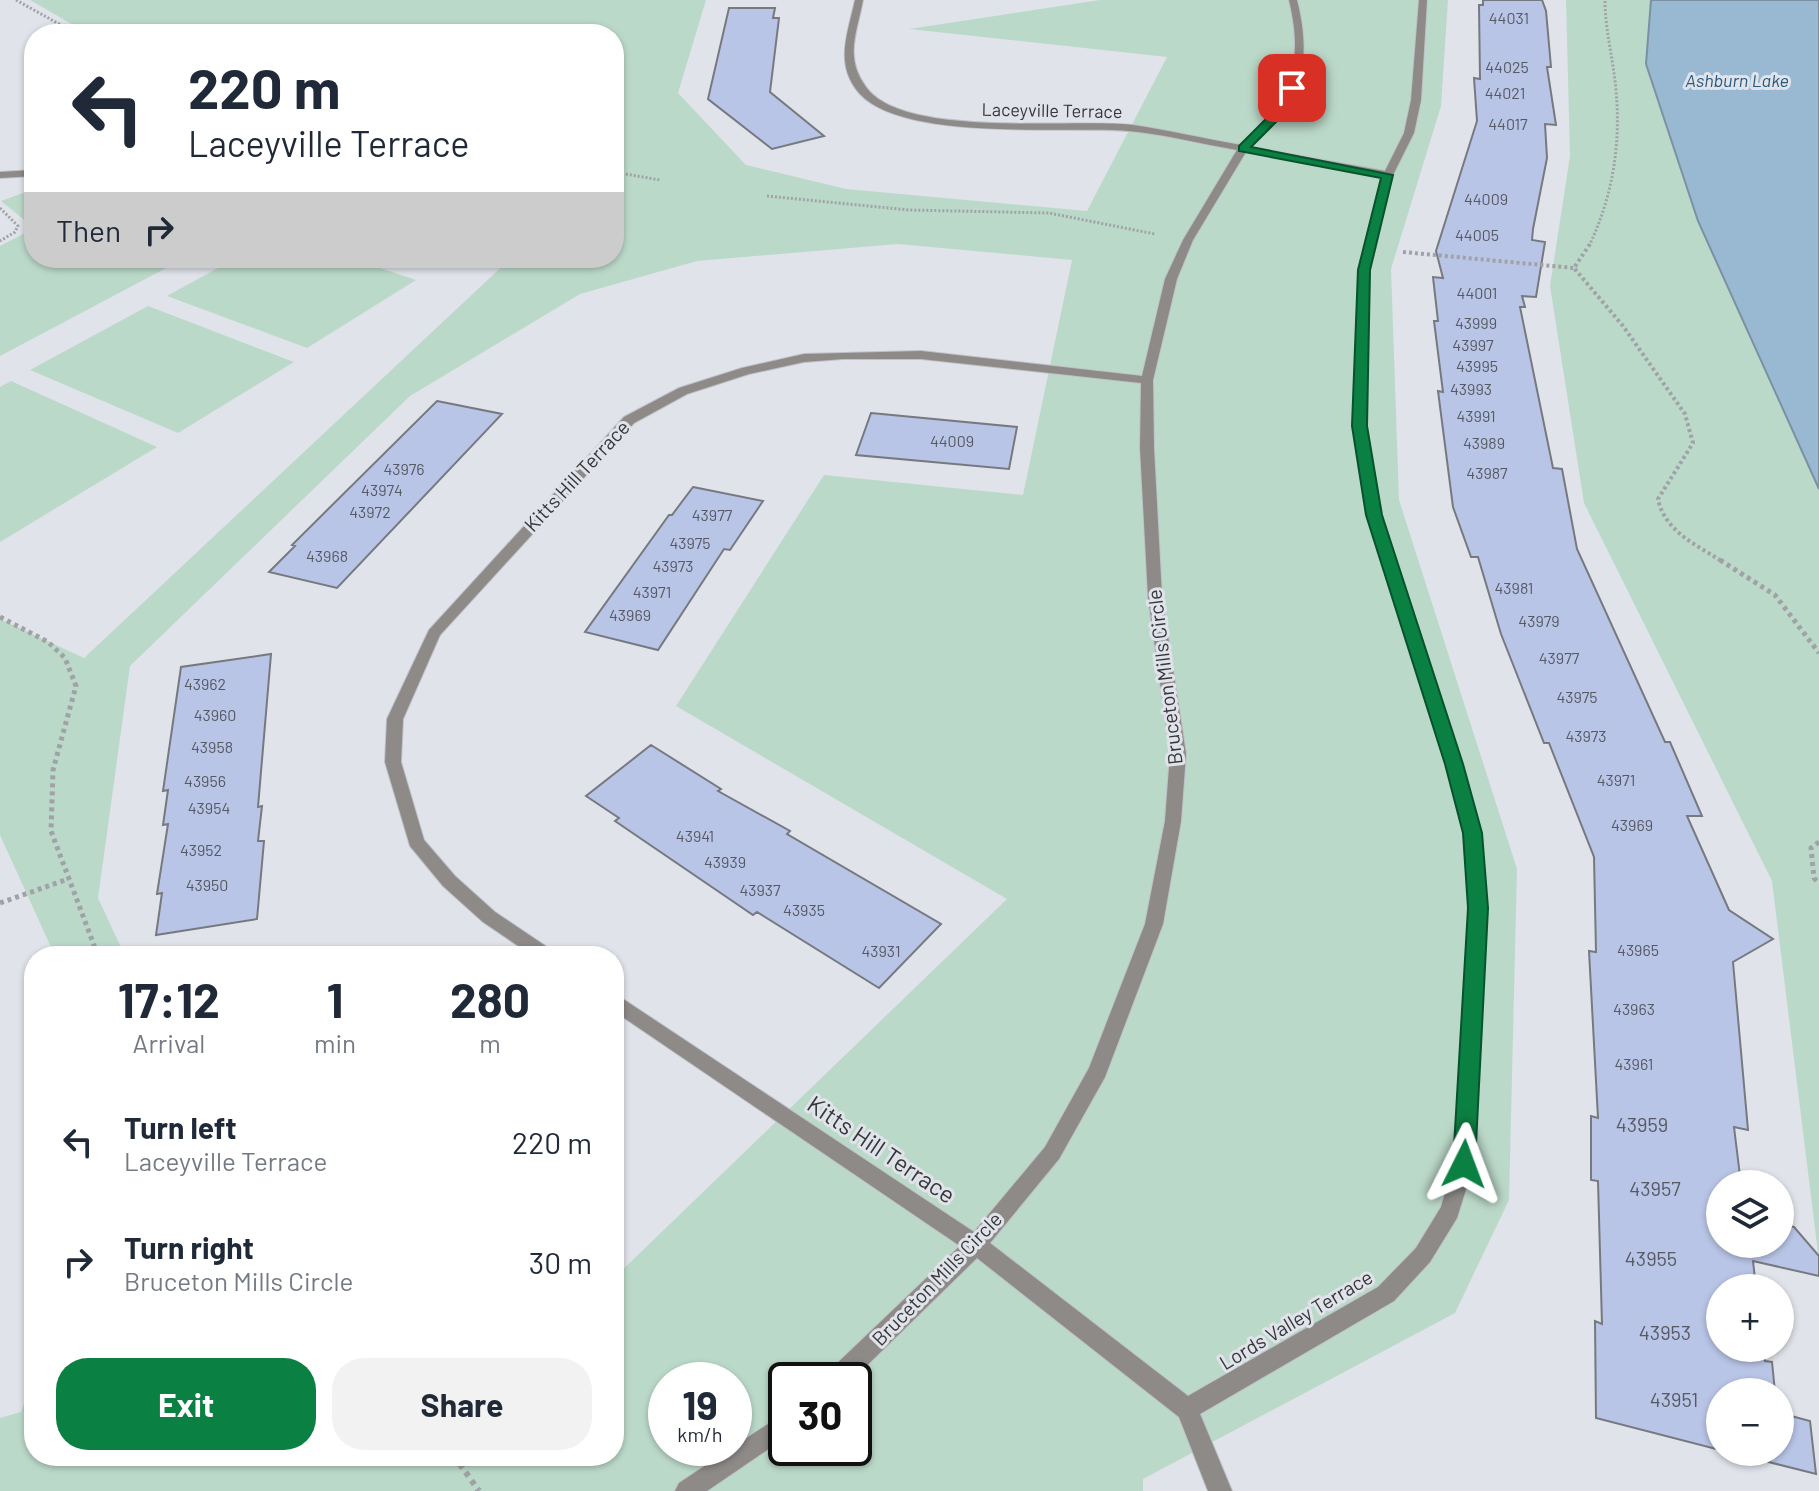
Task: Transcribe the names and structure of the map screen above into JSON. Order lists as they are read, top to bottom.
{
  "streets": {
    "street": [
      "Laceyville Terrace",
      "Kitts Hill Terrace",
      "Bruceton Mills Circle",
      "Lords Valley Terrace"
    ]
  },
  "crossings": [
    ["Laceyville Terrace", "Bruceton Mills Circle"],
    ["Laceyville Terrace", "Lords Valley Terrace"],
    ["Kitts Hill Terrace", "Bruceton Mills Circle"],
    ["Kitts Hill Terrace", "Lords Valley Terrace"]
  ],
  "water": ["Ashburn Lake"],
  "house_numbers": [
    "44031",
    "44025",
    "44021",
    "44017",
    "44009",
    "44005",
    "44001",
    "43999",
    "43997",
    "43995",
    "43993",
    "43991",
    "44009",
    "43989",
    "43976",
    "43987",
    "43974",
    "43972",
    "43977",
    "43975",
    "43968",
    "43973",
    "43981",
    "43971",
    "43969",
    "43979",
    "43977",
    "43962",
    "43975",
    "43960",
    "43973",
    "43958",
    "43971",
    "43956",
    "43954",
    "43969",
    "43941",
    "43952",
    "43939",
    "43950",
    "43937",
    "43935",
    "43965",
    "43931",
    "43963",
    "43961",
    "43959",
    "43957",
    "43955",
    "43953",
    "43951"
  ],
  "page": {
    "turn": ["220 m", "Laceyville Terrace"],
    "then": "Then",
    "eta": [
      "17:12",
      "Arrival",
      "1",
      "min",
      "280",
      "m"
    ],
    "list": [
      {
        "name": "Turn left",
        "note": "Laceyville Terrace",
        "value": "220 m"
      },
      {
        "name": "Turn right",
        "note": "Bruceton Mills Circle",
        "value": "30 m"
      }
    ],
    "map_buttons": ["+", "−"],
    "buttons": ["Exit", "Share"],
    "speed": "19 km/h",
    "limit": "30"
  }
}
